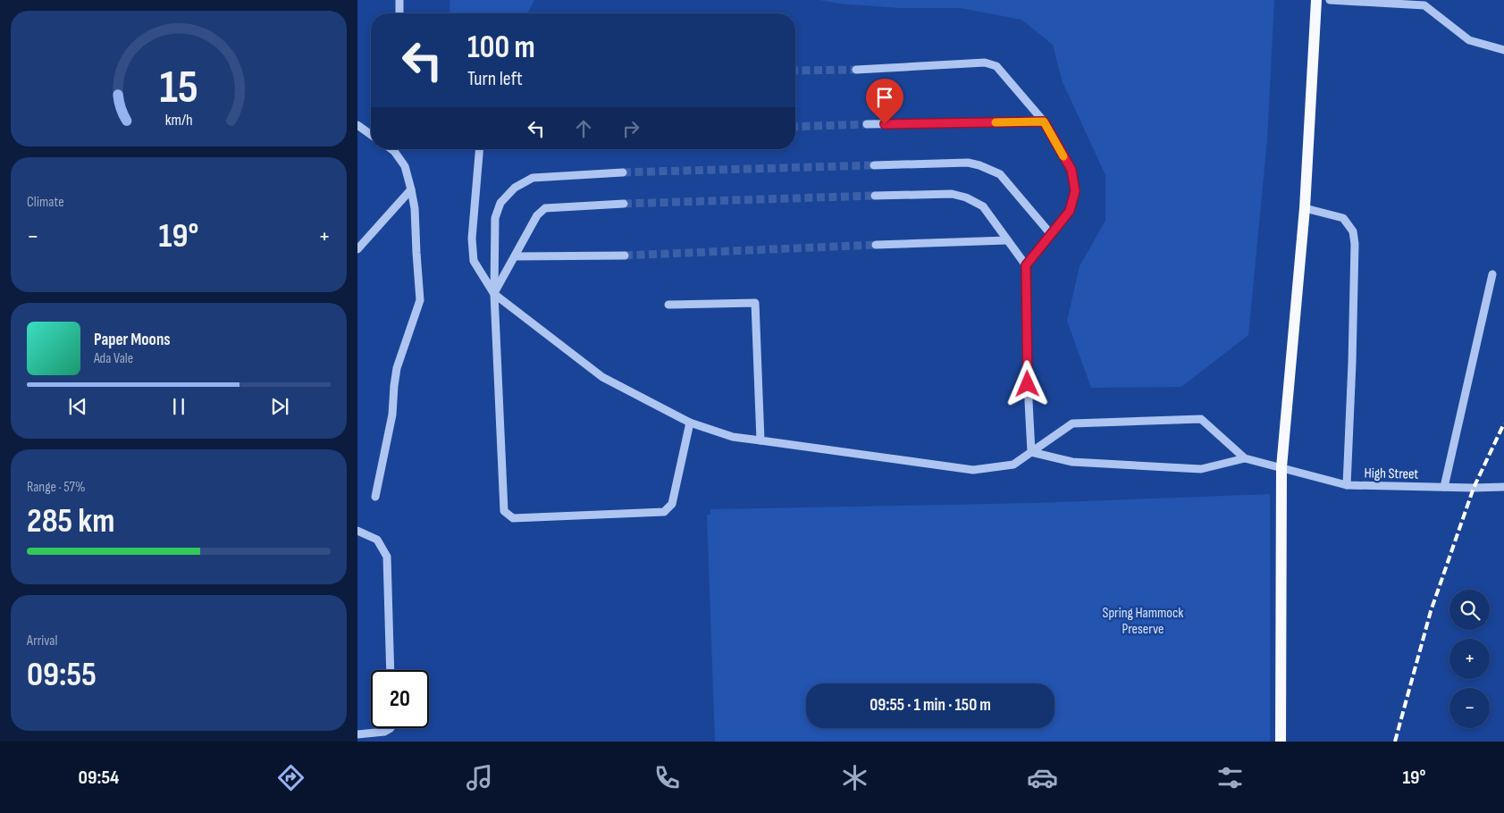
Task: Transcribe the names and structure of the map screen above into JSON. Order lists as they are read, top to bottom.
{
  "streets": {
    "street": ["High Street"]
  },
  "parks": ["Spring Hammock Preserve"],
  "page": {
    "turn": ["100 m", "Turn left"],
    "tile": [
      "Climate",
      ["Range · 57%", "285 km"],
      ["Arrival", "09:55"]
    ],
    "heat": ["−", "19°", "+"],
    "song": ["Paper Moons", "Ada Vale"],
    "map_buttons": ["+", "−"],
    "limit": "20",
    "trip": "09:55 · 1 min · 150 m",
    "tabs": ["09:54", "19°"],
    "gauge": ["15", "km/h"]
  }
}
